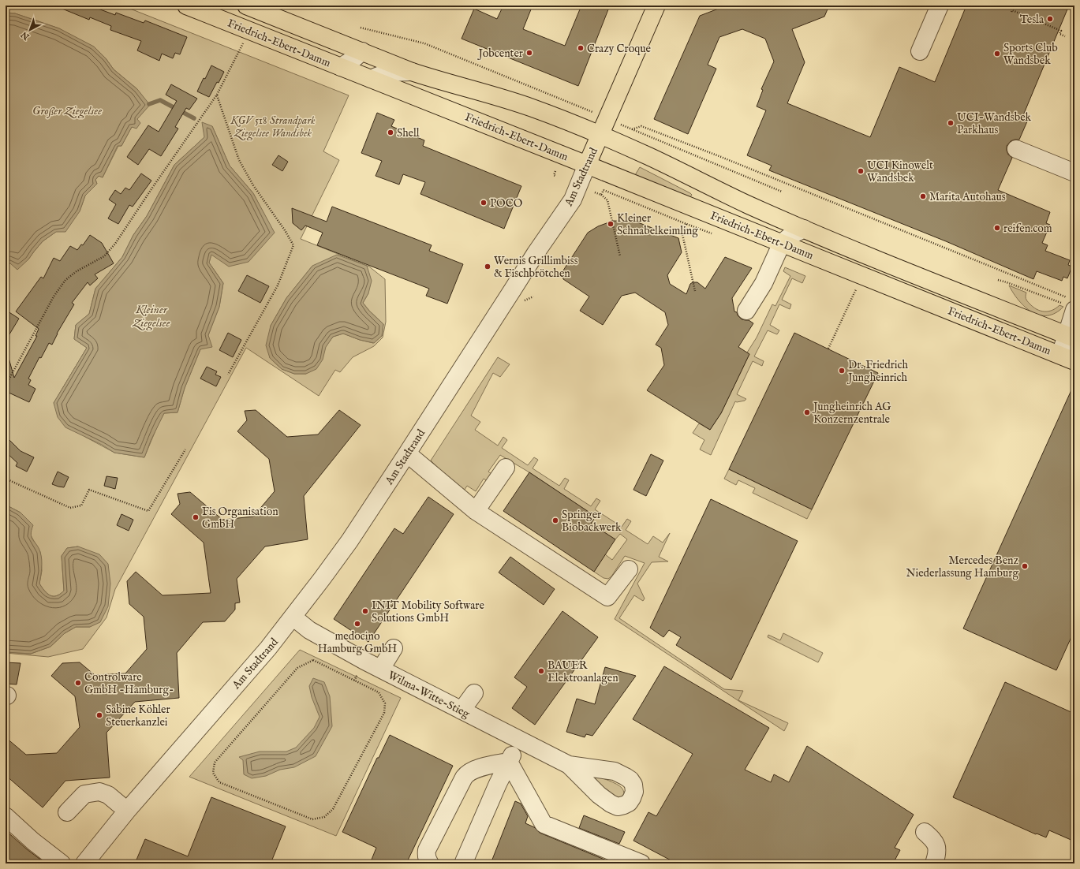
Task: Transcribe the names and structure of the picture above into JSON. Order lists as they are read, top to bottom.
{
  "streets": {
    "main road": ["Friedrich-Ebert-Damm", "Am Stadtrand"],
    "street": ["Wilma-Witte-Stieg"]
  },
  "crossings": [
    ["Friedrich-Ebert-Damm", "Am Stadtrand"],
    ["Am Stadtrand", "Wilma-Witte-Stieg"]
  ],
  "water": ["Großer Ziegelsee", "Kleiner Ziegelsee"],
  "parks": ["KGV 518 Strandpark Ziegelsee Wandsbek"],
  "places": [
    "Tesla",
    "Crazy Croque",
    "Jobcenter",
    "Sports Club Wandsbek",
    "UCI-Wandsbek Parkhaus",
    "Shell",
    "UCI Kinowelt Wandsbek",
    "Marita Autohaus",
    "POCO",
    "Kleiner Schnabelkeimling",
    "reifen.com",
    "Wernis Grillimbiss & Fischbrötchen",
    "Dr. Friedrich Jungheinrich",
    "Jungheinrich AG Konzernzentrale",
    "Fis Organisation GmbH",
    "Springer Biobackwerk",
    "Mercedes Benz Niederlassung Hamburg",
    "INIT Mobility Software Solutions GmbH",
    "medocino Hamburg GmbH",
    "BAUER Elektroanlagen",
    "Controlware GmbH -Hamburg-",
    "Sabine Köhler Steuerkanzlei"
  ],
  "north": "bottom left"
}
